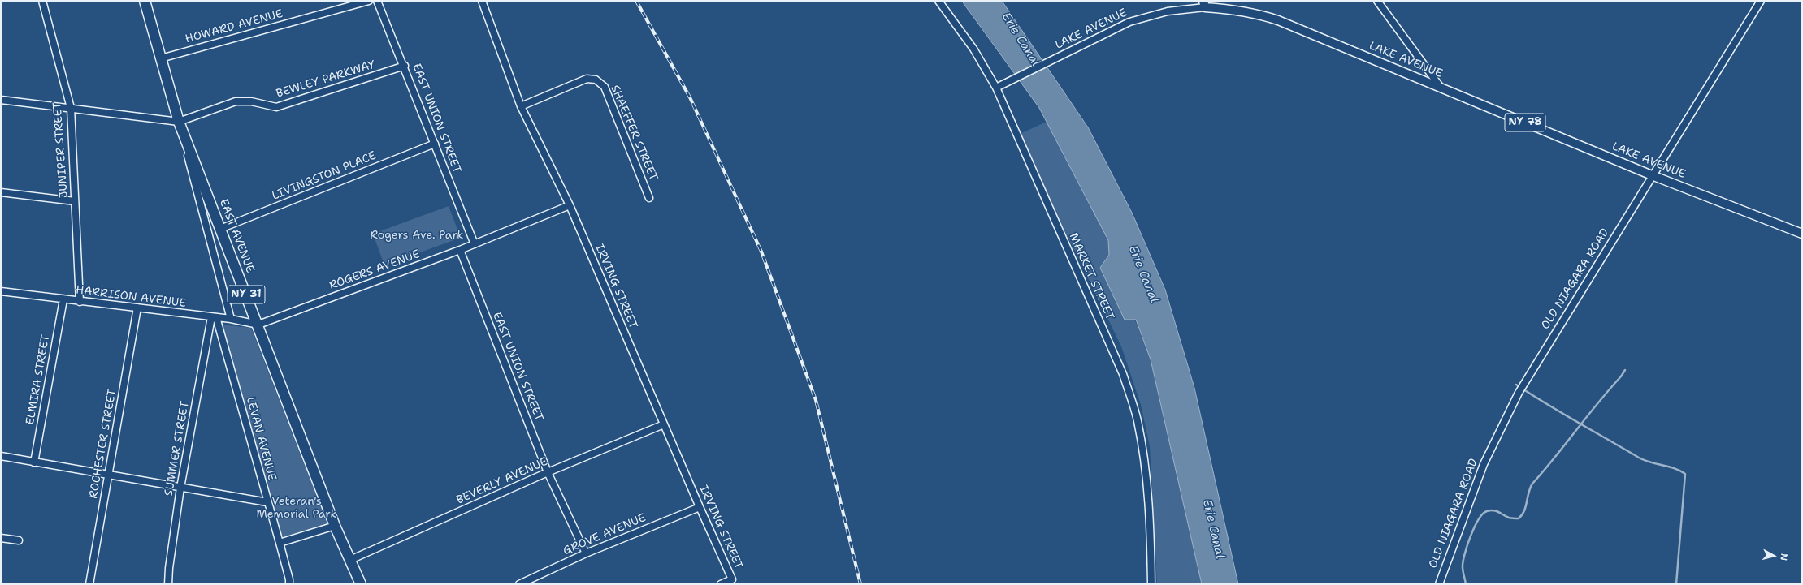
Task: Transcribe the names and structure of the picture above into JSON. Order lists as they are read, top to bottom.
{
  "streets": {
    "highway": ["EAST AVENUE", "NY 31"],
    "main road": ["LAKE AVENUE", "NY 78"],
    "street": [
      "HOWARD AVENUE",
      "BEWLEY PARKWAY",
      "EAST UNION STREET",
      "SHAEFFER STREET",
      "JUNIPER STREET",
      "LIVINGSTON PLACE",
      "ROGERS AVENUE",
      "MARKET STREET",
      "OLD NIAGARA ROAD",
      "IRVING STREET",
      "HARRISON AVENUE",
      "ELMIRA STREET",
      "LEVAN AVENUE",
      "ROCHESTER STREET",
      "SUMMER STREET",
      "BEVERLY AVENUE",
      "GROVE AVENUE"
    ]
  },
  "crossings": [
    ["HOWARD AVENUE", "EAST AVENUE"],
    ["LAKE AVENUE", "MARKET STREET"],
    ["LAKE AVENUE", "OLD NIAGARA ROAD"],
    ["BEWLEY PARKWAY", "EAST UNION STREET"],
    ["BEWLEY PARKWAY", "EAST AVENUE"],
    ["EAST UNION STREET", "LIVINGSTON PLACE"],
    ["EAST UNION STREET", "ROGERS AVENUE"],
    ["EAST UNION STREET", "BEVERLY AVENUE"],
    ["EAST UNION STREET", "GROVE AVENUE"],
    ["SHAEFFER STREET", "IRVING STREET"],
    ["JUNIPER STREET", "HARRISON AVENUE"],
    ["LIVINGSTON PLACE", "EAST AVENUE"],
    ["EAST AVENUE", "ROGERS AVENUE"],
    ["EAST AVENUE", "HARRISON AVENUE"],
    ["EAST AVENUE", "BEVERLY AVENUE"],
    ["ROGERS AVENUE", "IRVING STREET"],
    ["ROGERS AVENUE", "HARRISON AVENUE"],
    ["IRVING STREET", "BEVERLY AVENUE"],
    ["IRVING STREET", "GROVE AVENUE"],
    ["HARRISON AVENUE", "ELMIRA STREET"],
    ["HARRISON AVENUE", "LEVAN AVENUE"],
    ["HARRISON AVENUE", "ROCHESTER STREET"],
    ["HARRISON AVENUE", "SUMMER STREET"],
    ["LEVAN AVENUE", "SUMMER STREET"]
  ],
  "water": ["Erie Canal"],
  "parks": ["Rogers Ave. Park", "Veteran's Memorial Park"],
  "north": "right"
}
